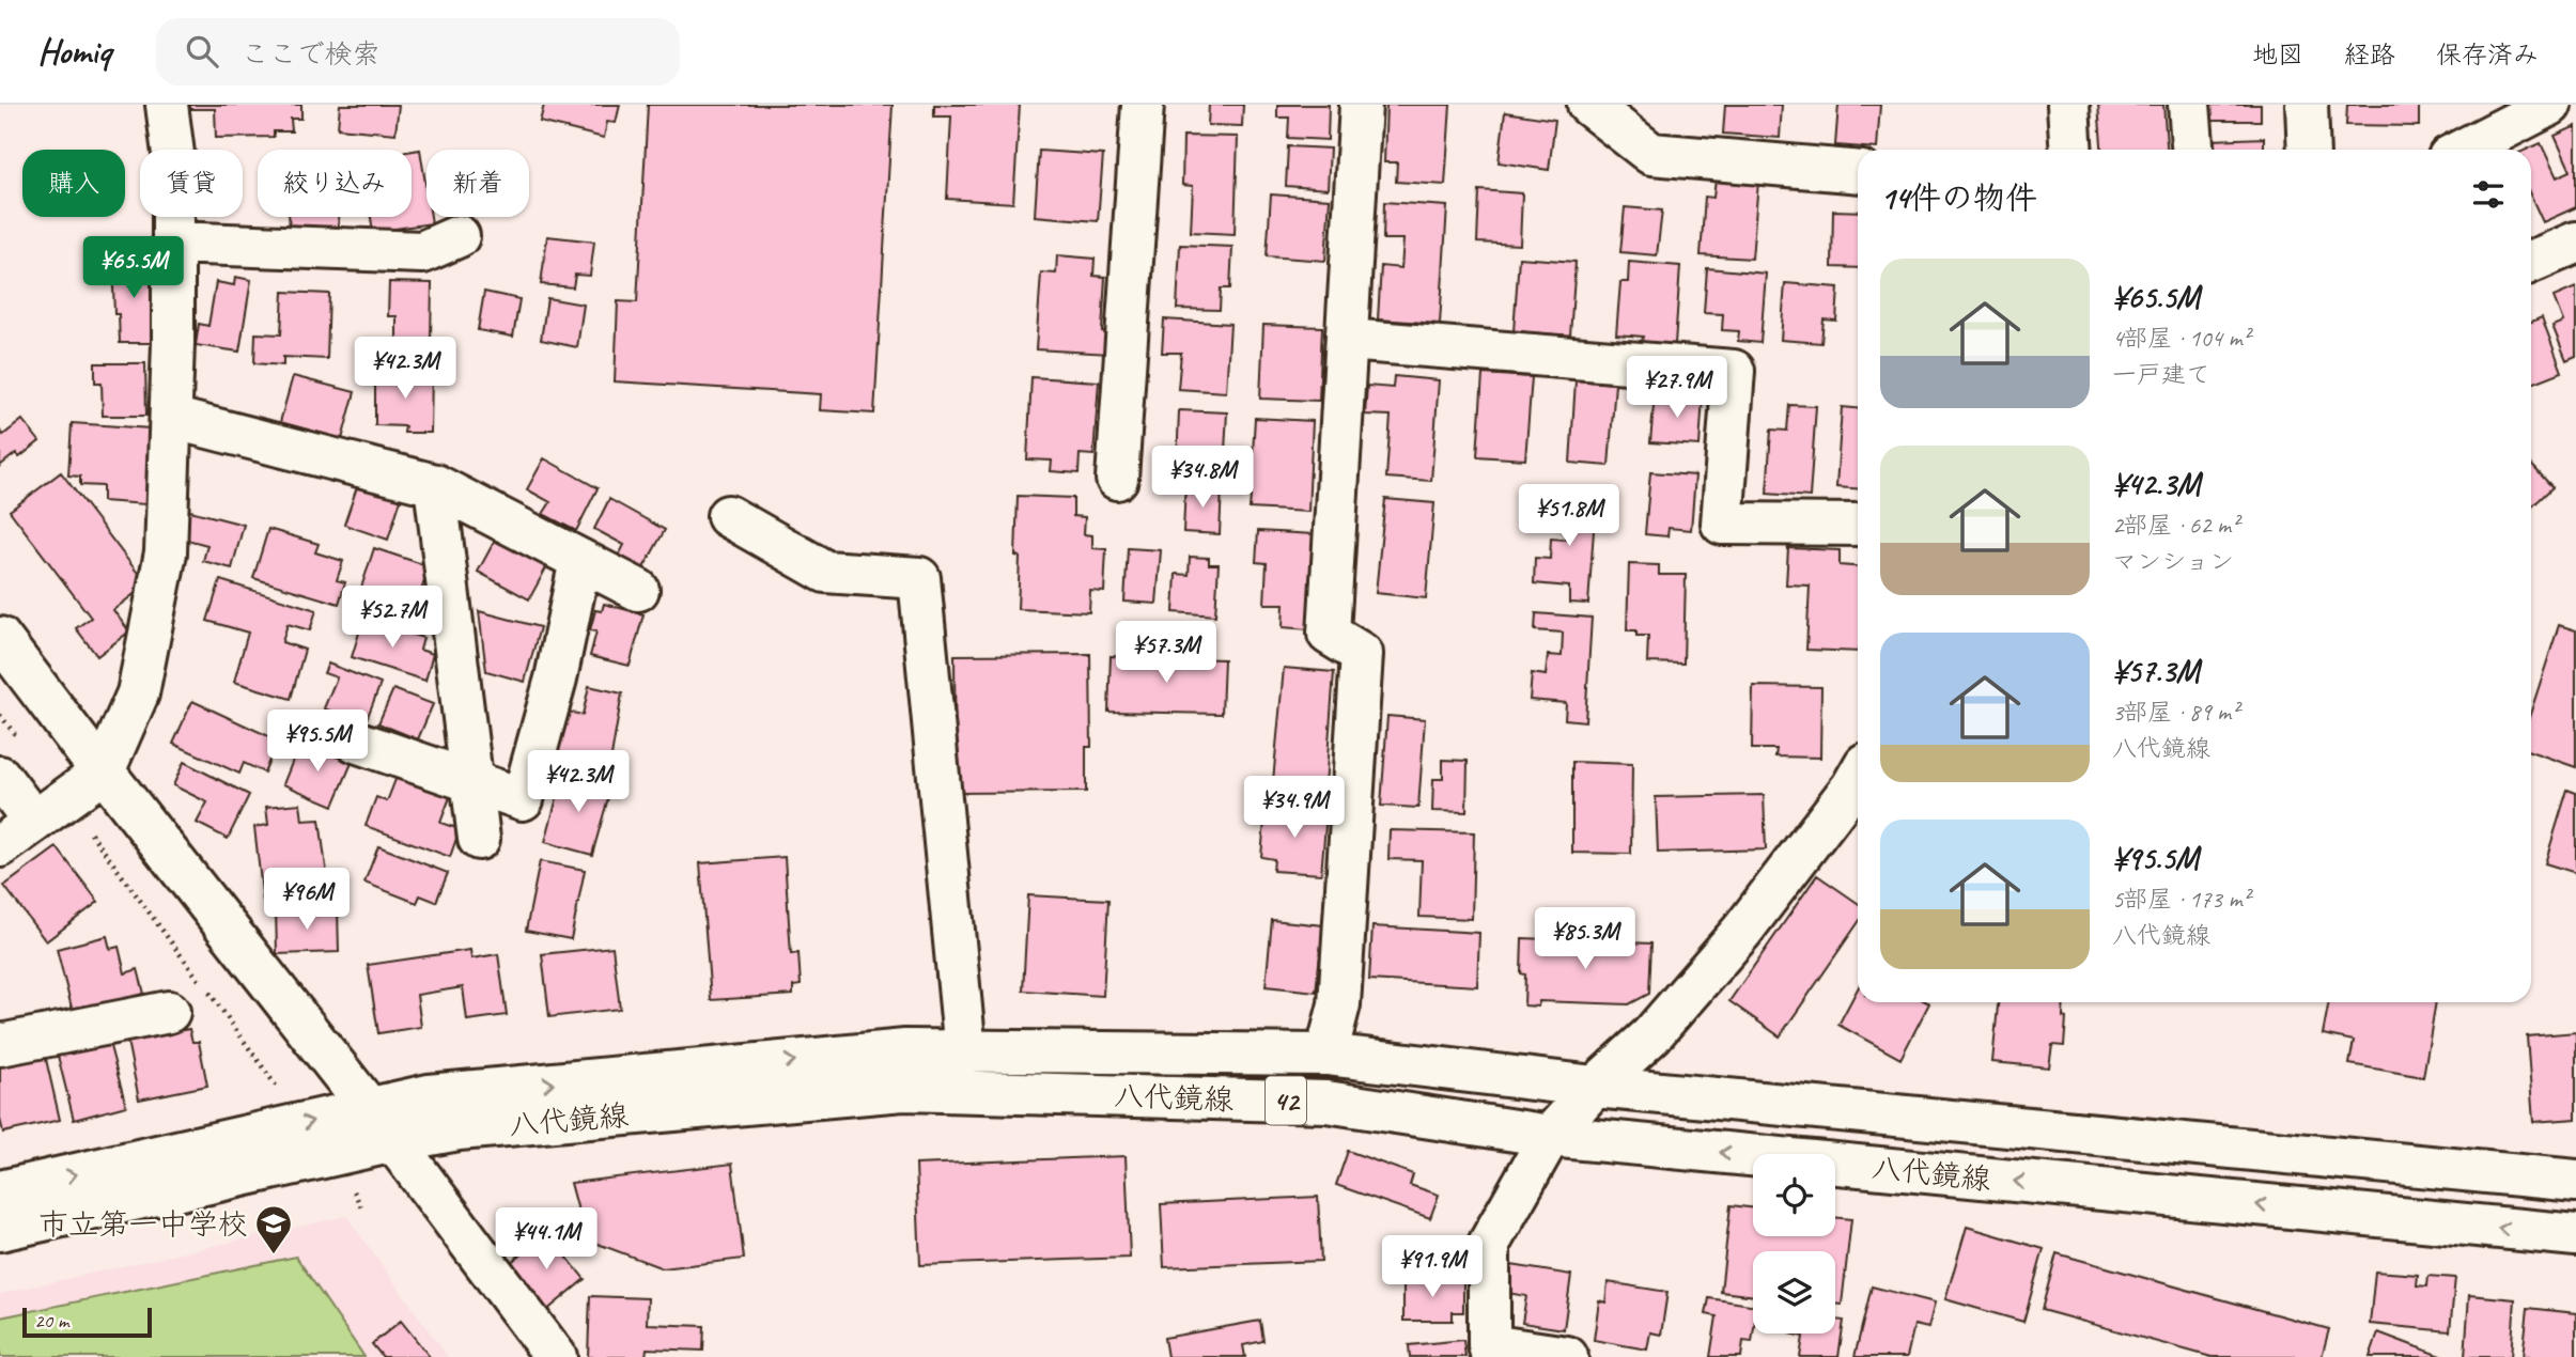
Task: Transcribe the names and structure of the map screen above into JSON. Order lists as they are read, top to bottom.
{
  "streets": {
    "street": ["八代鏡線", "42"]
  },
  "places": {
    "school or university": ["市立第一中学校"]
  },
  "scale_bar": "20 m",
  "page": {
    "header": "Homiq",
    "search": "ここで検索",
    "nav": ["地図", "経路", "保存済み"],
    "chip": [
      "購入",
      "賃貸",
      "絞り込み",
      "新着"
    ],
    "heading": "14件の物件",
    "price": [
      "¥65.5M",
      "¥42.3M",
      "¥27.9M",
      "¥34.8M",
      "¥51.8M",
      "¥52.7M",
      "¥57.3M",
      "¥95.5M",
      "¥42.3M",
      "¥34.9M",
      "¥96M",
      "¥85.3M",
      "¥44.1M",
      "¥91.9M"
    ],
    "list": [
      {
        "name": "¥65.5M",
        "note": "4部屋 · 104 m² · 一戸建て"
      },
      {
        "name": "¥42.3M",
        "note": "2部屋 · 62 m² · マンション"
      },
      {
        "name": "¥57.3M",
        "note": "3部屋 · 89 m² · 八代鏡線"
      },
      {
        "name": "¥95.5M",
        "note": "5部屋 · 173 m² · 八代鏡線"
      }
    ],
    "scale": "20 m"
  }
}
